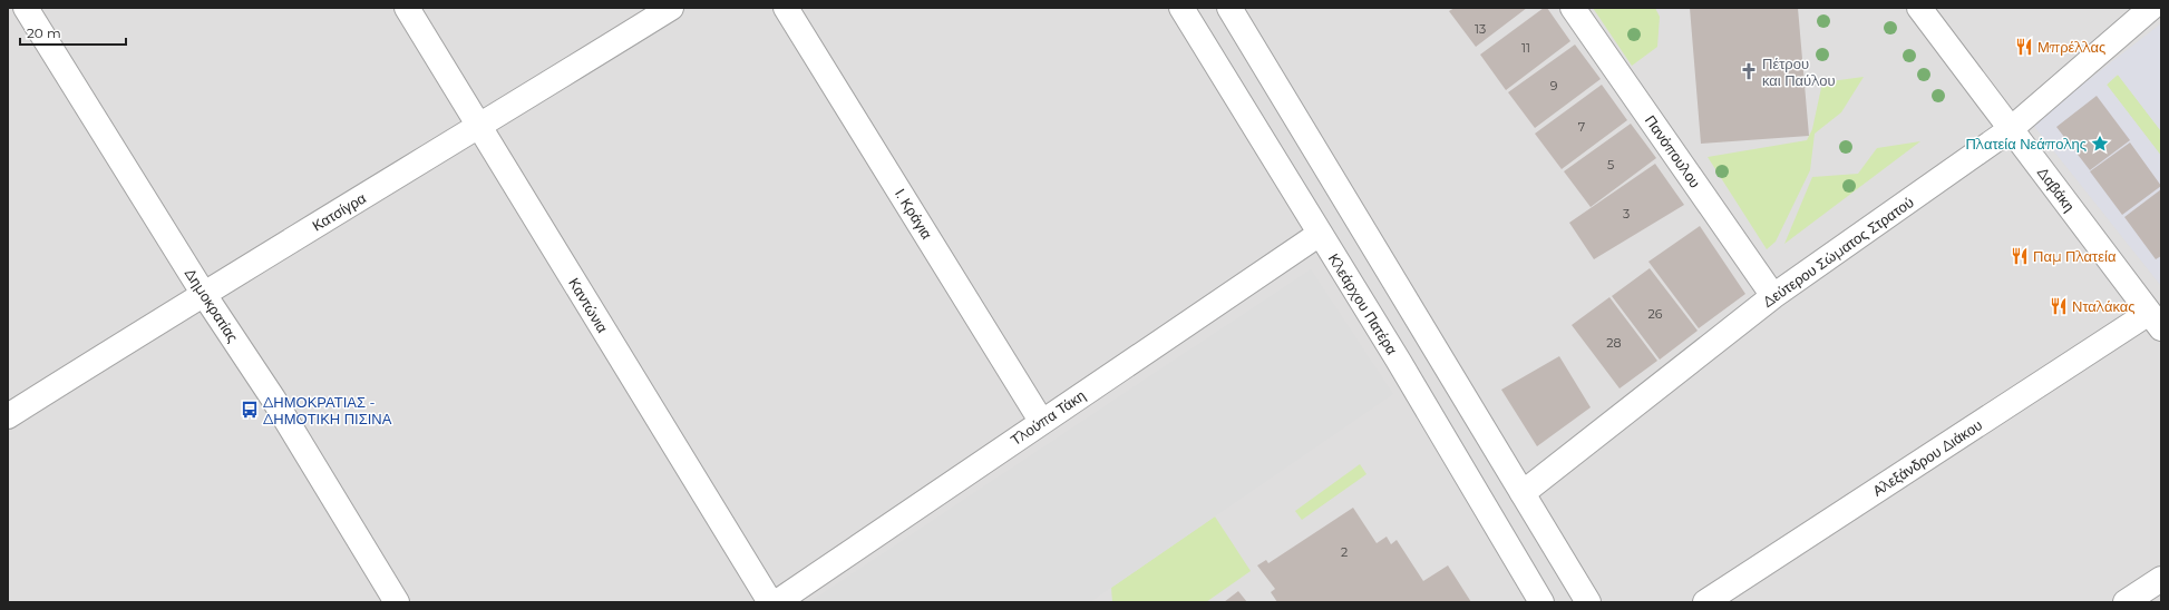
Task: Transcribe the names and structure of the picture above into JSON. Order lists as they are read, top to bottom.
{
  "streets": {
    "street": [
      "Πανόπουλου",
      "Δαβάκη",
      "Κατσίγρα",
      "Ι. Κράγια",
      "Δεύτερου Σώματος Στρατού",
      "Κλεάρχου Πατέρα",
      "Δημοκρατίας",
      "Καντώνια",
      "Τλούπα Τάκη",
      "Αλεξάνδρου Διάκου"
    ]
  },
  "crossings": [
    ["Πανόπουλου", "Δεύτερου Σώματος Στρατού"],
    ["Δαβάκη", "Δεύτερου Σώματος Στρατού"],
    ["Δαβάκη", "Αλεξάνδρου Διάκου"],
    ["Κατσίγρα", "Δημοκρατίας"],
    ["Κατσίγρα", "Καντώνια"],
    ["Ι. Κράγια", "Τλούπα Τάκη"],
    ["Κλεάρχου Πατέρα", "Τλούπα Τάκη"]
  ],
  "places": {
    "restaurant": ["Μπρέλλας", "Παμ Πλατεία", "Νταλάκας"],
    "church": ["Πέτρου και Παύλου"],
    "place": ["Πλατεία Νεάπολης"],
    "bus stop": ["ΔΗΜΟΚΡΑΤΙΑΣ - ΔΗΜΟΤΙΚΗ ΠΙΣΙΝΑ"]
  },
  "house_numbers": [
    "13",
    "11",
    "9",
    "7",
    "5",
    "3",
    "26",
    "28",
    "2"
  ],
  "scale_bar": "20 m"
}
